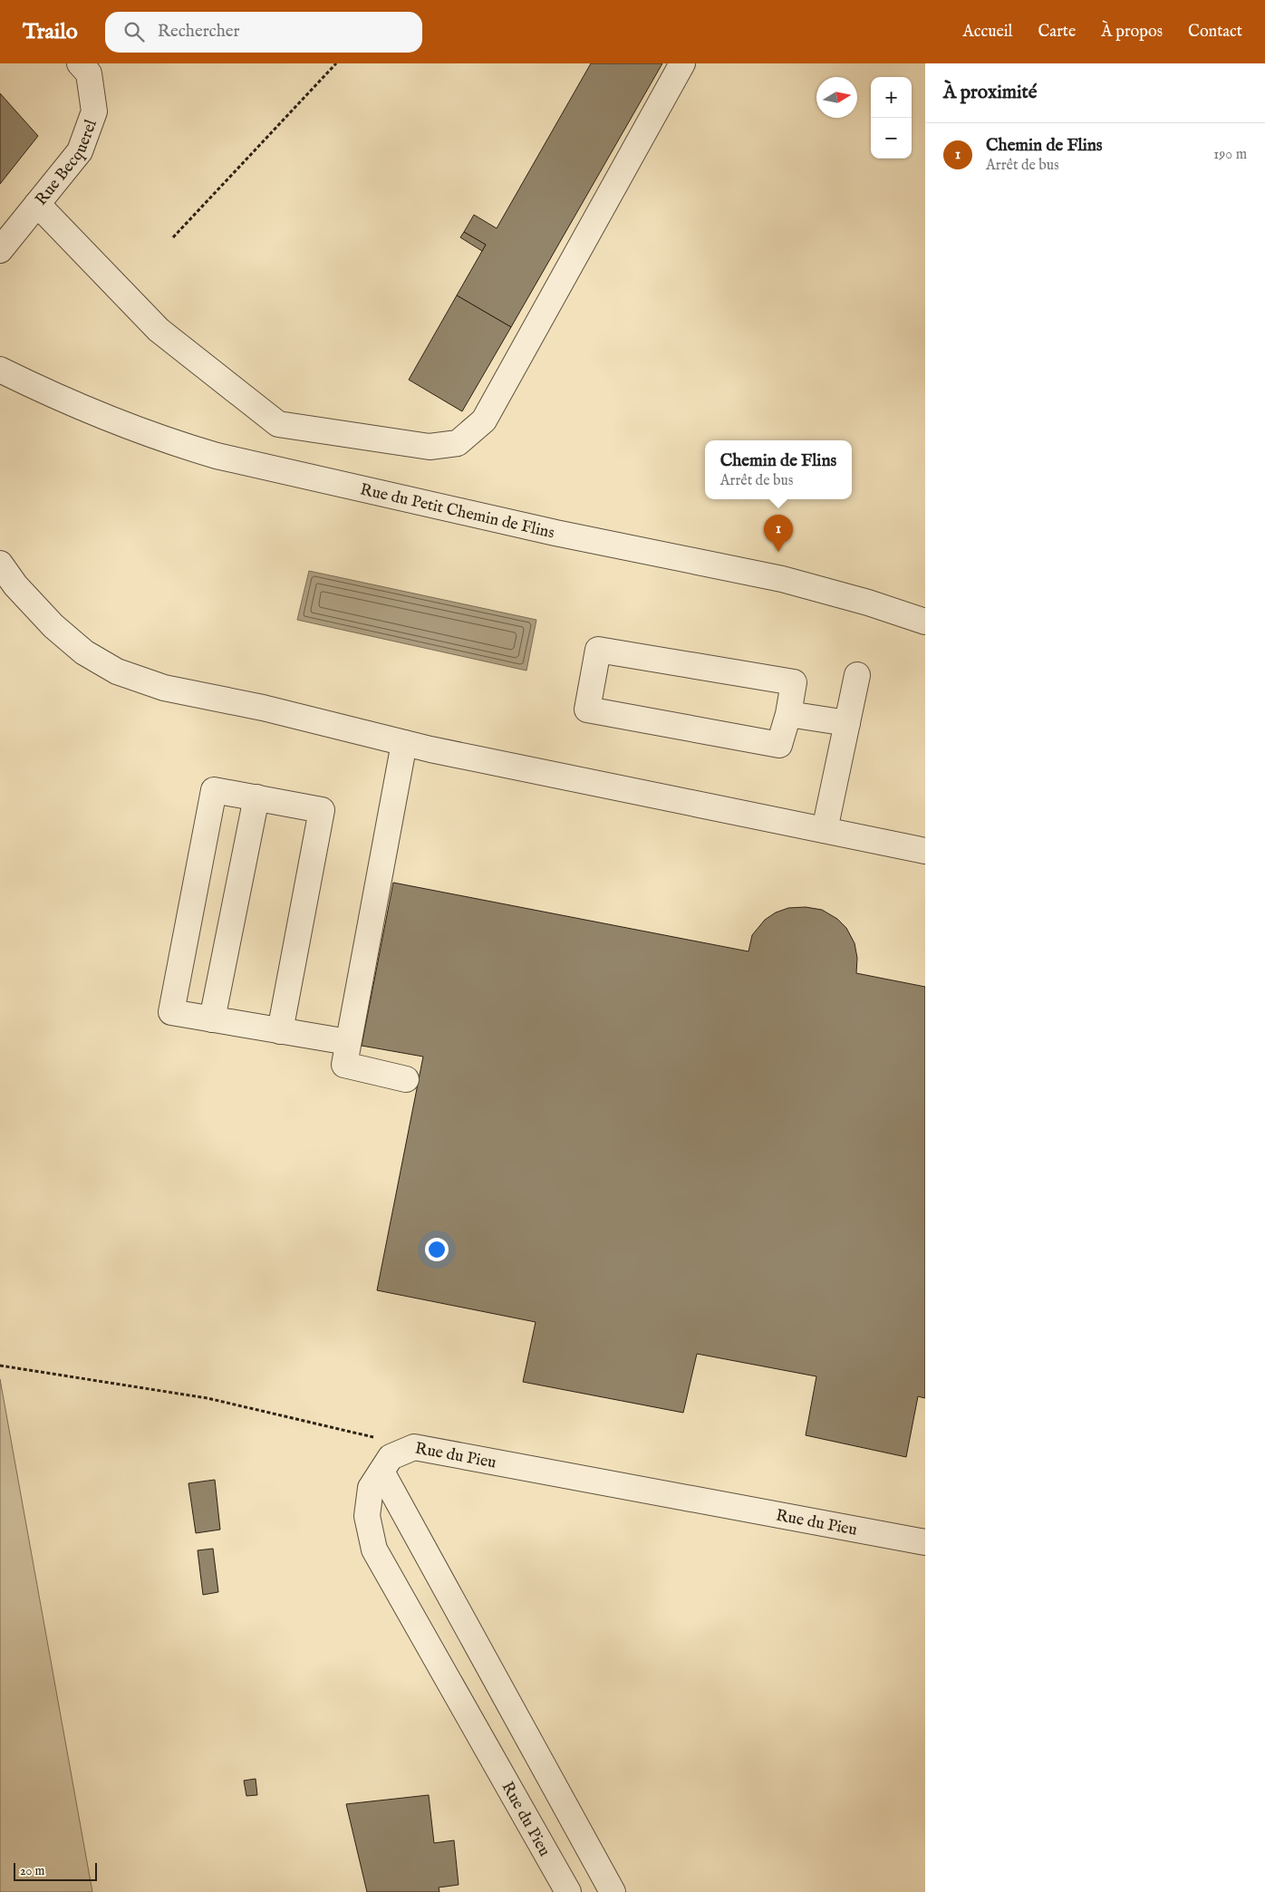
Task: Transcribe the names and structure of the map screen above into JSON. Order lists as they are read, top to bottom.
{
  "streets": {
    "street": ["Rue Becquerel", "Rue du Petit Chemin de Flins", "Rue du Pieu"]
  },
  "scale_bar": "20 m",
  "north": "right",
  "page": {
    "header": "Trailo",
    "search": "Rechercher",
    "nav": [
      "Accueil",
      "Carte",
      "À propos",
      "Contact"
    ],
    "heading": "À proximité",
    "map_buttons": ["+", "−"],
    "list": [
      {
        "mark": "1",
        "name": "Chemin de Flins",
        "note": "Arrêt de bus",
        "value": "190 m"
      }
    ],
    "popup": ["Chemin de Flins", "Arrêt de bus"],
    "pins": "1",
    "scale": "20 m"
  }
}
